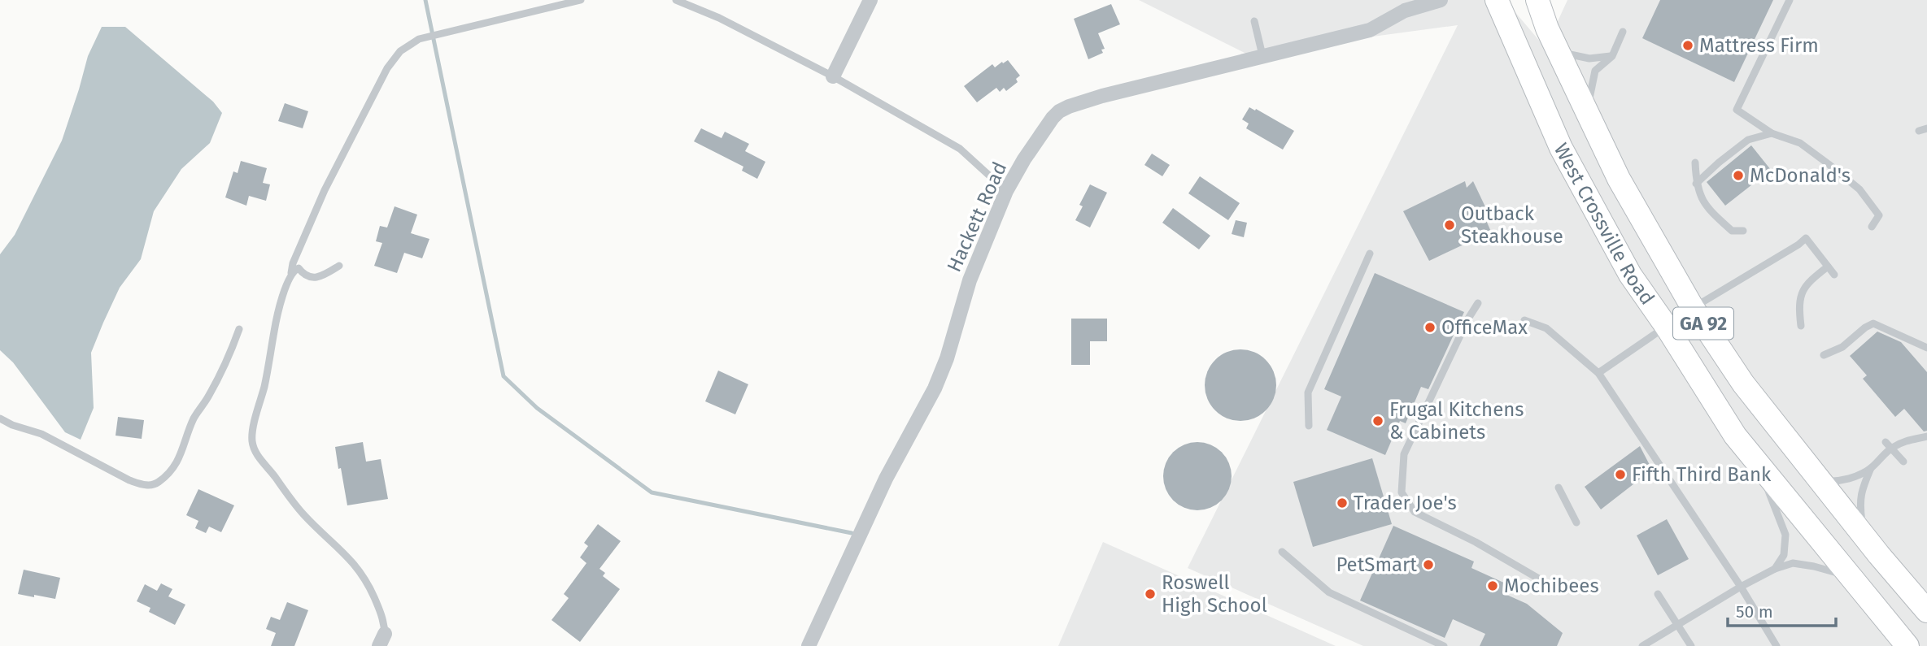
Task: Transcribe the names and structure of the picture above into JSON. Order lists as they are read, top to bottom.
{
  "streets": {
    "main road": ["West Crossville Road", "GA 92"],
    "street": ["Hackett Road"]
  },
  "places": [
    "Mattress Firm",
    "McDonald's",
    "Outback Steakhouse",
    "OfficeMax",
    "Frugal Kitchens & Cabinets",
    "Fifth Third Bank",
    "Trader Joe's",
    "PetSmart",
    "Mochibees",
    "Roswell High School"
  ],
  "scale_bar": "50 m"
}
